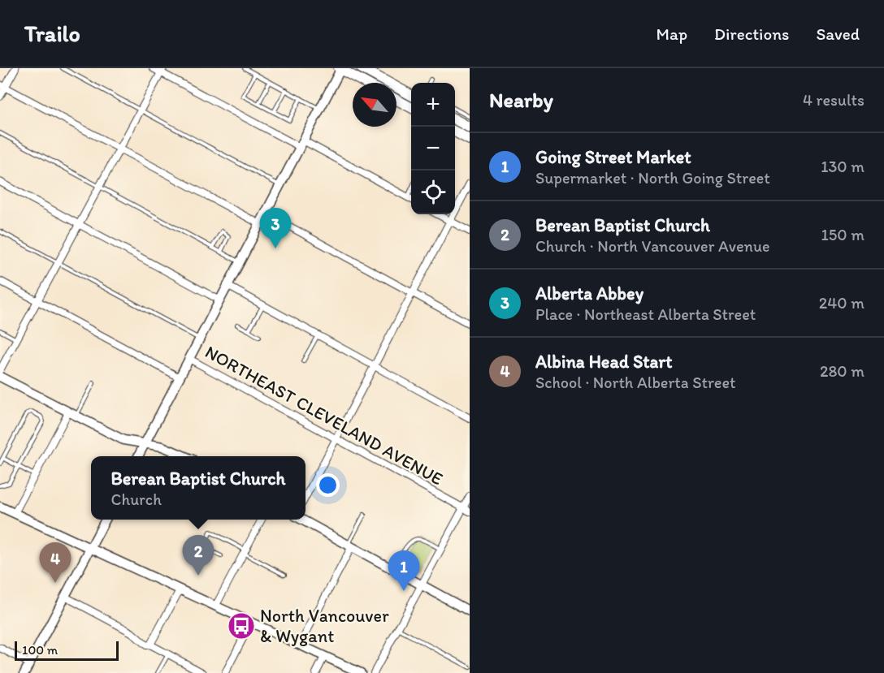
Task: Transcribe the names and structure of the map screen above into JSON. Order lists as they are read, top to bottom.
{
  "streets": {
    "street": ["NORTHEAST CLEVELAND AVENUE"]
  },
  "places": {
    "bus stop": ["North Vancouver & Wygant"]
  },
  "scale_bar": "100 m",
  "north": "top left",
  "page": {
    "header": "Trailo",
    "nav": ["Map", "Directions", "Saved"],
    "heading": ["Nearby", "4 results"],
    "map_buttons": ["+", "−"],
    "list": [
      {
        "mark": "1",
        "name": "Going Street Market",
        "note": "Supermarket · North Going Street",
        "value": "130 m"
      },
      {
        "mark": "2",
        "name": "Berean Baptist Church",
        "note": "Church · North Vancouver Avenue",
        "value": "150 m"
      },
      {
        "mark": "3",
        "name": "Alberta Abbey",
        "note": "Place · Northeast Alberta Street",
        "value": "240 m"
      },
      {
        "mark": "4",
        "name": "Albina Head Start",
        "note": "School · North Alberta Street",
        "value": "280 m"
      }
    ],
    "pins": [
      "3",
      "2",
      "4",
      "1"
    ],
    "popup": ["Berean Baptist Church", "Church"],
    "scale": "100 m"
  }
}
